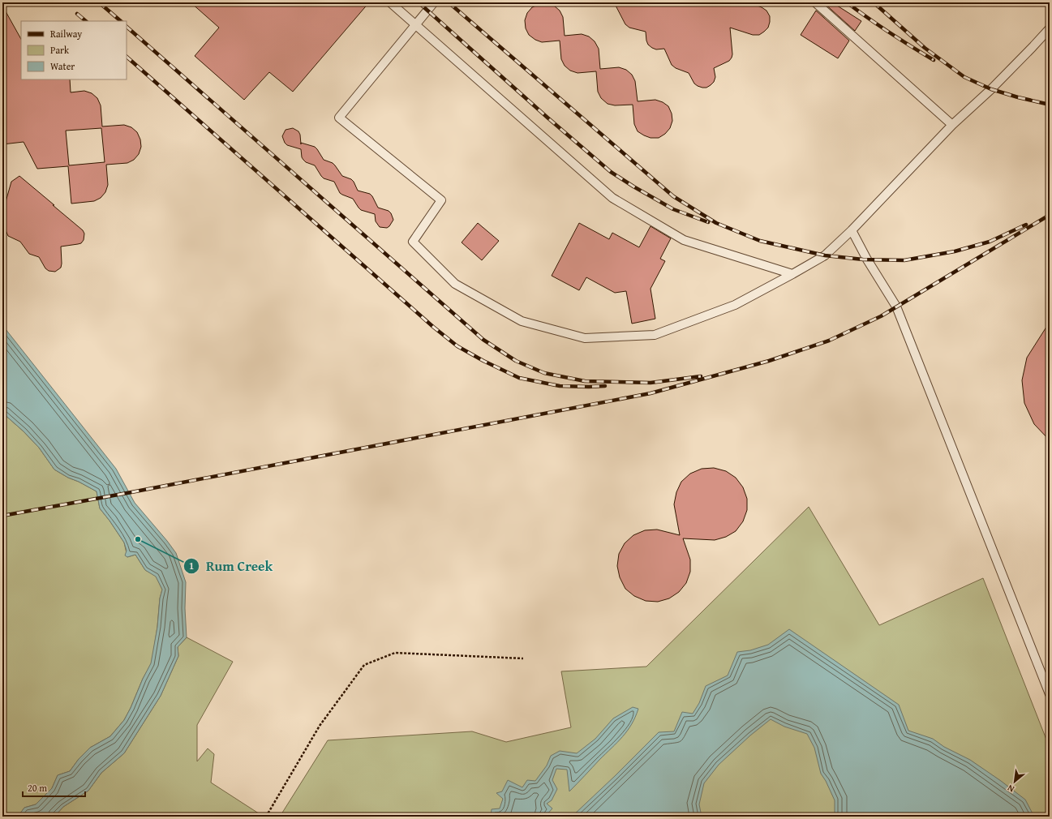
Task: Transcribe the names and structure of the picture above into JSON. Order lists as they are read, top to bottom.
{
  "places": ["Rum Creek"],
  "legend": ["Railway", "Park", "Water"],
  "scale_bar": "20 m",
  "north": "bottom left"
}
